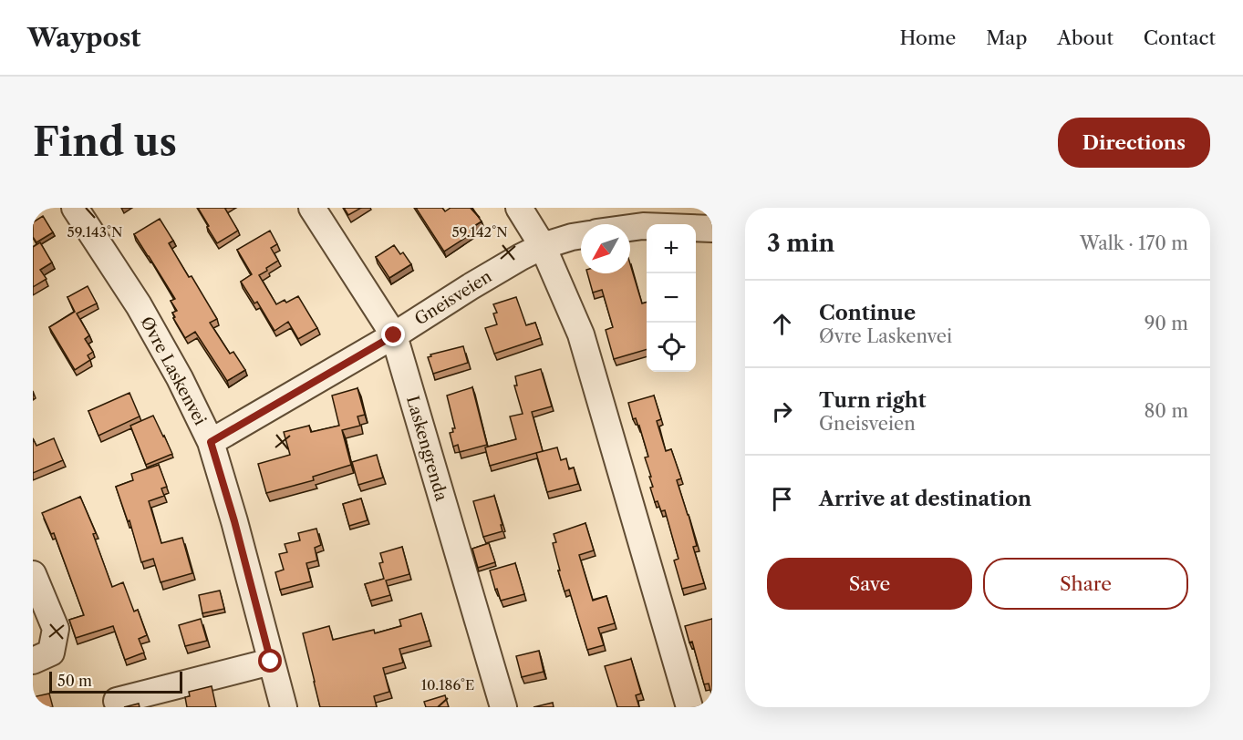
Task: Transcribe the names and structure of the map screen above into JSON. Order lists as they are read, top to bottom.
{
  "streets": {
    "street": ["Gneisveien", "Øvre Laskenvei", "Laskengrenda"]
  },
  "crossings": [
    ["Gneisveien", "Øvre Laskenvei"],
    ["Gneisveien", "Laskengrenda"]
  ],
  "scale_bar": "50 m",
  "north": "bottom left",
  "page": {
    "header": "Waypost",
    "nav": [
      "Home",
      "Map",
      "About",
      "Contact"
    ],
    "buttons": [
      "Directions",
      ["Save", "Share"]
    ],
    "title": "Find us",
    "heading": ["3 min", "Walk · 170 m"],
    "map_buttons": ["+", "−"],
    "list": [
      ["Continue", "Øvre Laskenvei", "90 m"],
      ["Turn right", "Gneisveien", "80 m"],
      "Arrive at destination"
    ],
    "scale": "50 m"
  },
  "coordinates": ["59.143°N", "59.142°N", "10.186°E"]
}
